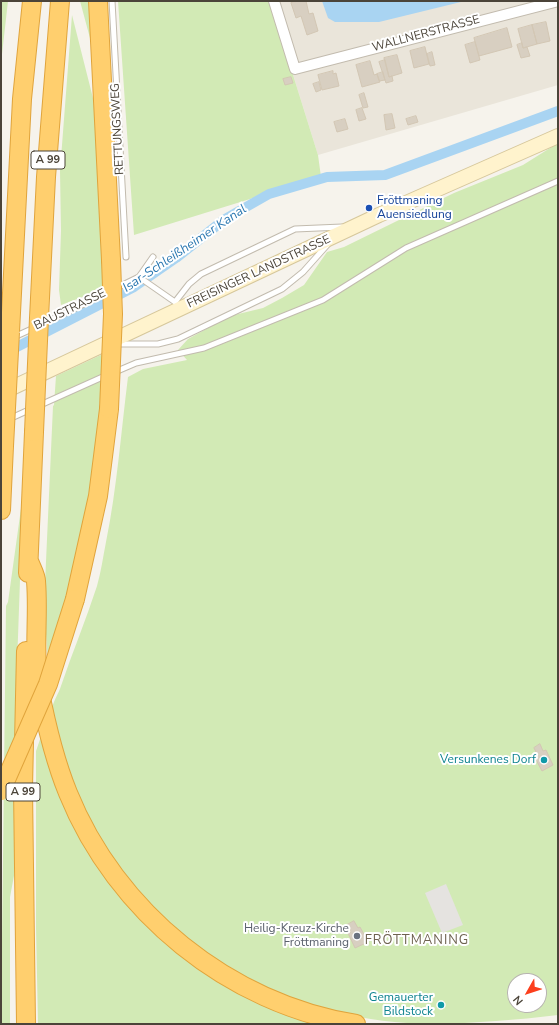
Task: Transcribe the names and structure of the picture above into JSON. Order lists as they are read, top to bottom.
{
  "streets": {
    "highway": ["A 99"],
    "main road": ["FREISINGER LANDSTRASSE"],
    "street": ["WALLNERSTRASSE"],
    "lane": ["RETTUNGSWEG", "BAUSTRASSE"]
  },
  "crossings": [
    ["A 99", "BAUSTRASSE"]
  ],
  "districts": ["FRÖTTMANING"],
  "water": ["Isar-Schleißheimer Kanal"],
  "places": [
    "Fröttmaning Auensiedlung",
    "Versunkenes Dorf",
    "Heilig-Kreuz-Kirche Fröttmaning",
    "Gemauerter Bildstock"
  ],
  "north": "bottom left"
}
